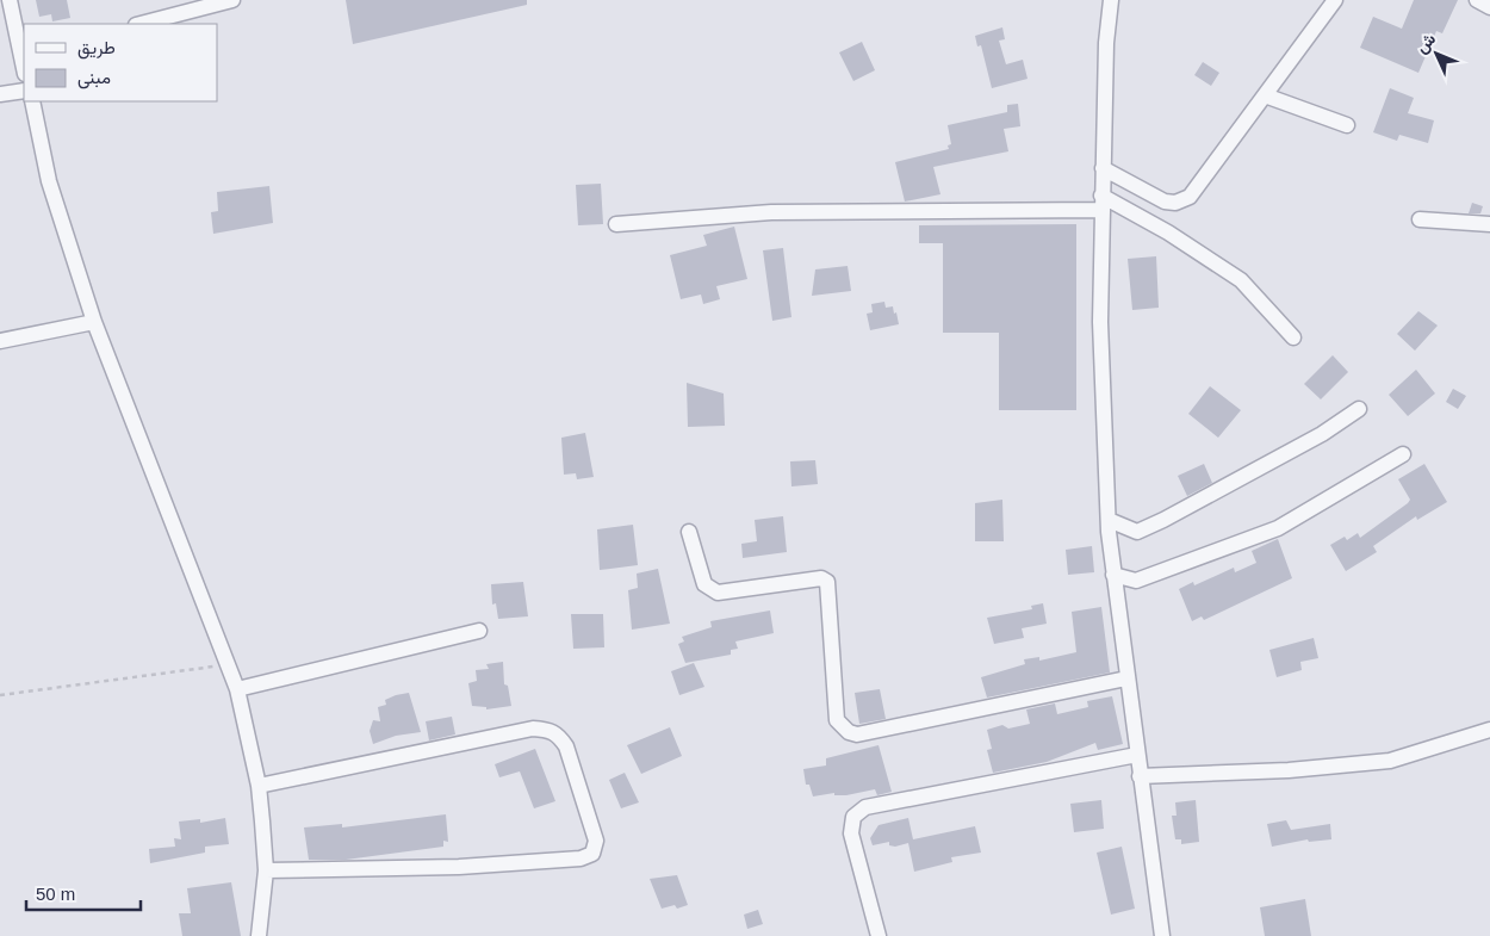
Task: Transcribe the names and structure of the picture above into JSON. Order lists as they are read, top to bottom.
{
  "legend": ["طريق", "مبنى"],
  "scale_bar": "50 m",
  "north": "top left"
}
